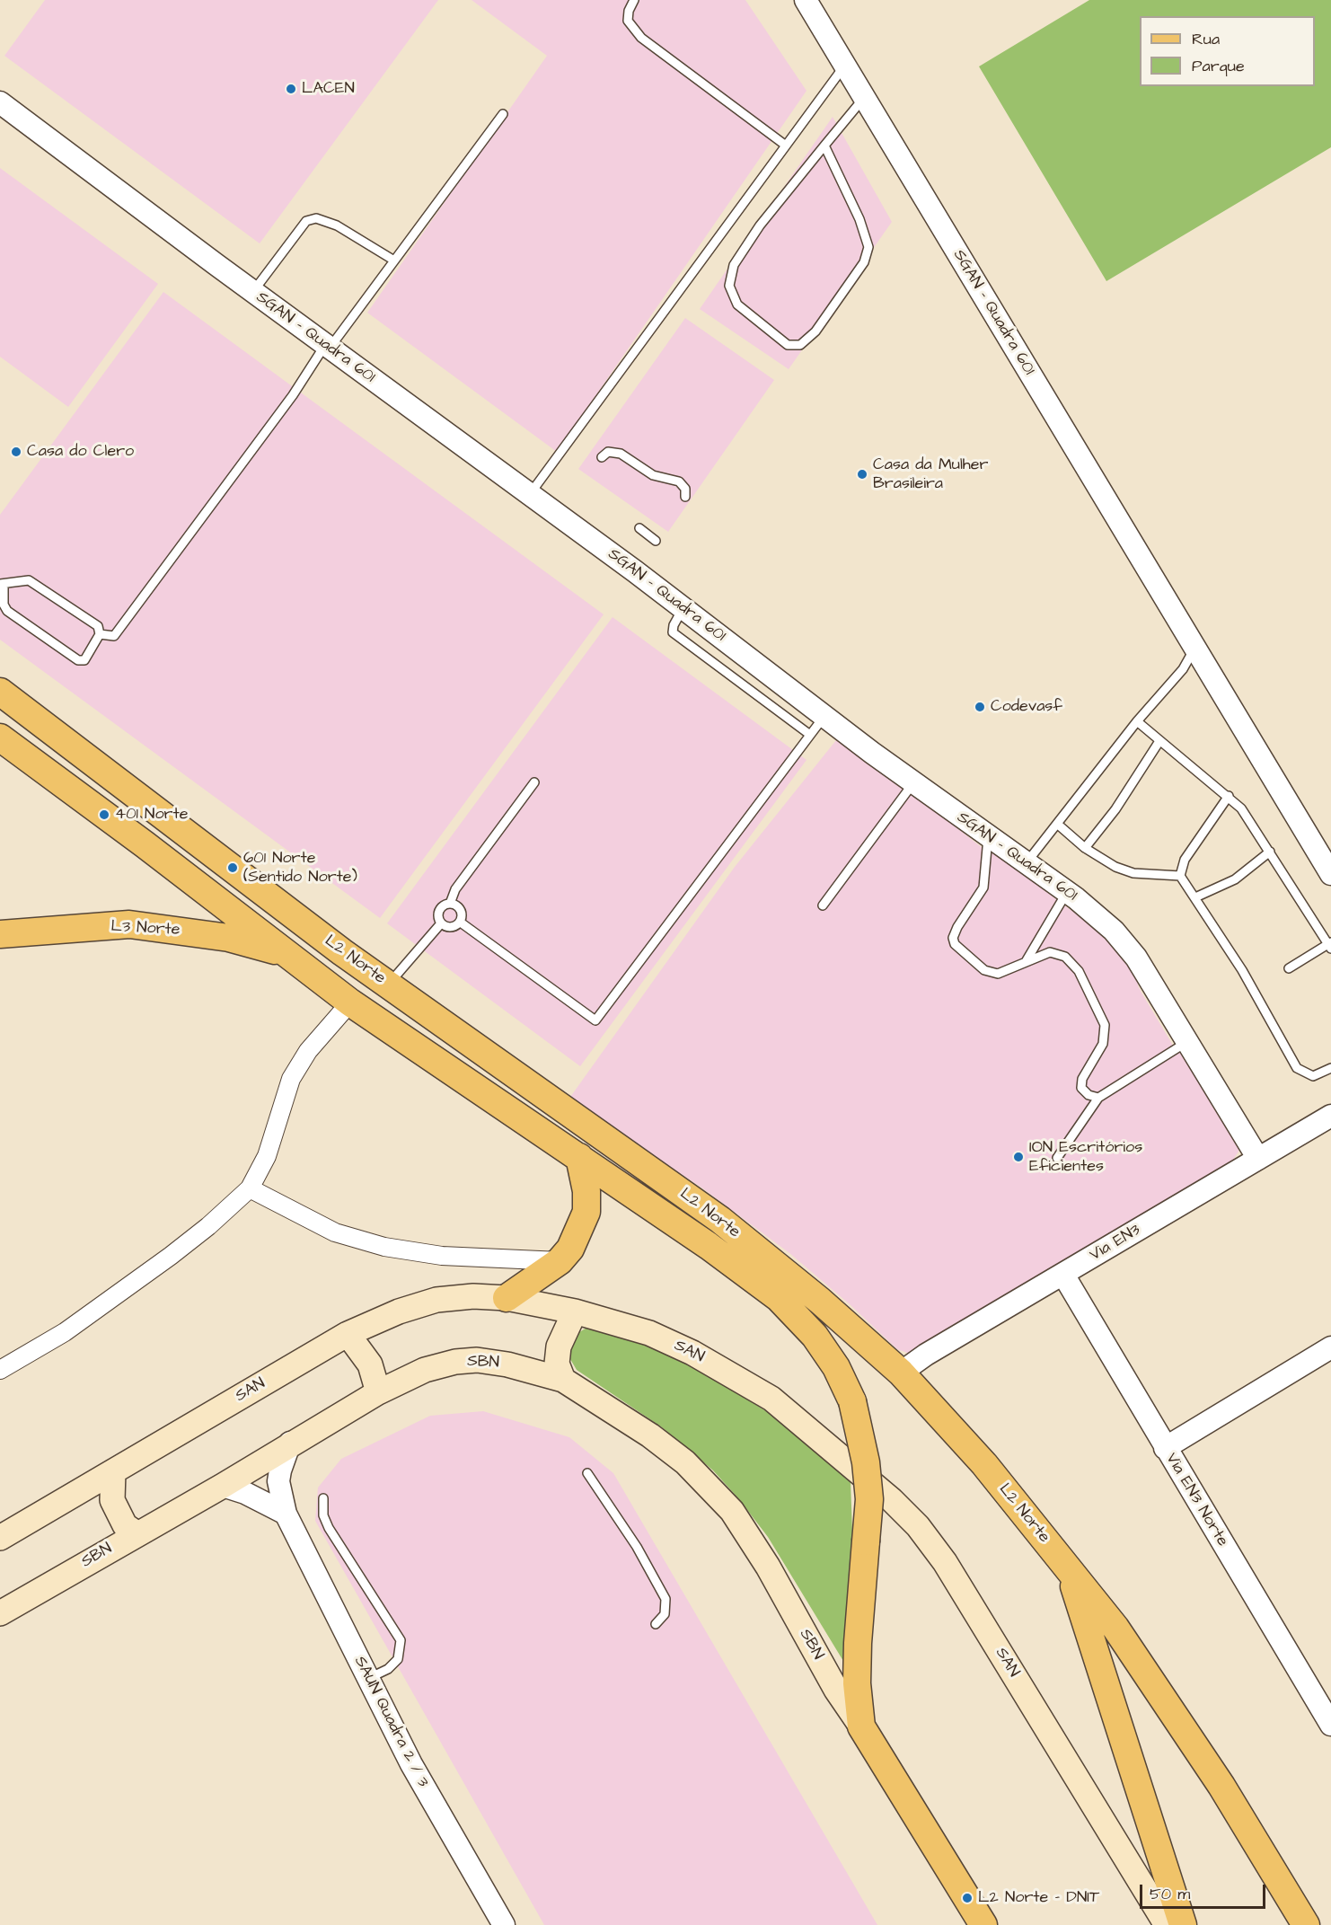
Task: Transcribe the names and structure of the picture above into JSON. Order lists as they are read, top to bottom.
{
  "streets": {
    "main road": [
      "L3 Norte",
      "L2 Norte",
      "SAN",
      "SBN"
    ],
    "street": [
      "SGAN - Quadra 601",
      "Via EN3",
      "Via EN3 Norte",
      "SAUN Quadra 2 / 3"
    ]
  },
  "crossings": [
    ["SGAN - Quadra 601", "Via EN3"],
    ["L3 Norte", "L2 Norte"],
    ["L2 Norte", "Via EN3"],
    ["L2 Norte", "SBN"],
    ["Via EN3", "Via EN3 Norte"],
    ["SBN", "SAUN Quadra 2 / 3"]
  ],
  "places": [
    "LACEN",
    "Casa do Clero",
    "Casa da Mulher Brasileira",
    "Codevasf",
    "401 Norte",
    "601 Norte (Sentido Norte)",
    "ION Escritórios Eficientes",
    "L2 Norte - DNIT"
  ],
  "legend": ["Rua", "Parque"],
  "scale_bar": "50 m"
}
